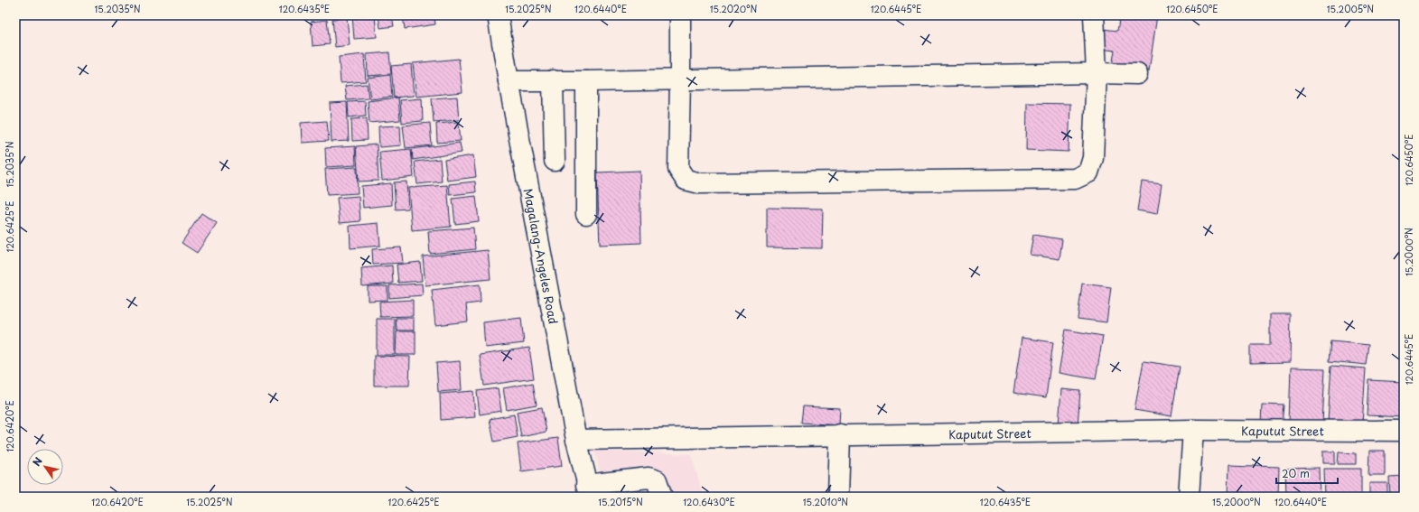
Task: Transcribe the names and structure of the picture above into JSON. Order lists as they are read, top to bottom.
{
  "streets": {
    "street": ["Magalang-Angeles Road", "Kaputut Street"]
  },
  "crossings": [
    ["Magalang-Angeles Road", "Kaputut Street"]
  ],
  "scale_bar": "20 m",
  "north": "top left",
  "coordinates": [
    "15.2035°N",
    "120.6435°E",
    "15.2025°N",
    "120.6440°E",
    "15.2020°N",
    "120.6445°E",
    "120.6450°E",
    "15.2005°N",
    "120.6425°E",
    "15.2000°N",
    "120.6420°E",
    "15.2015°N",
    "120.6430°E",
    "15.2010°N"
  ]
}
